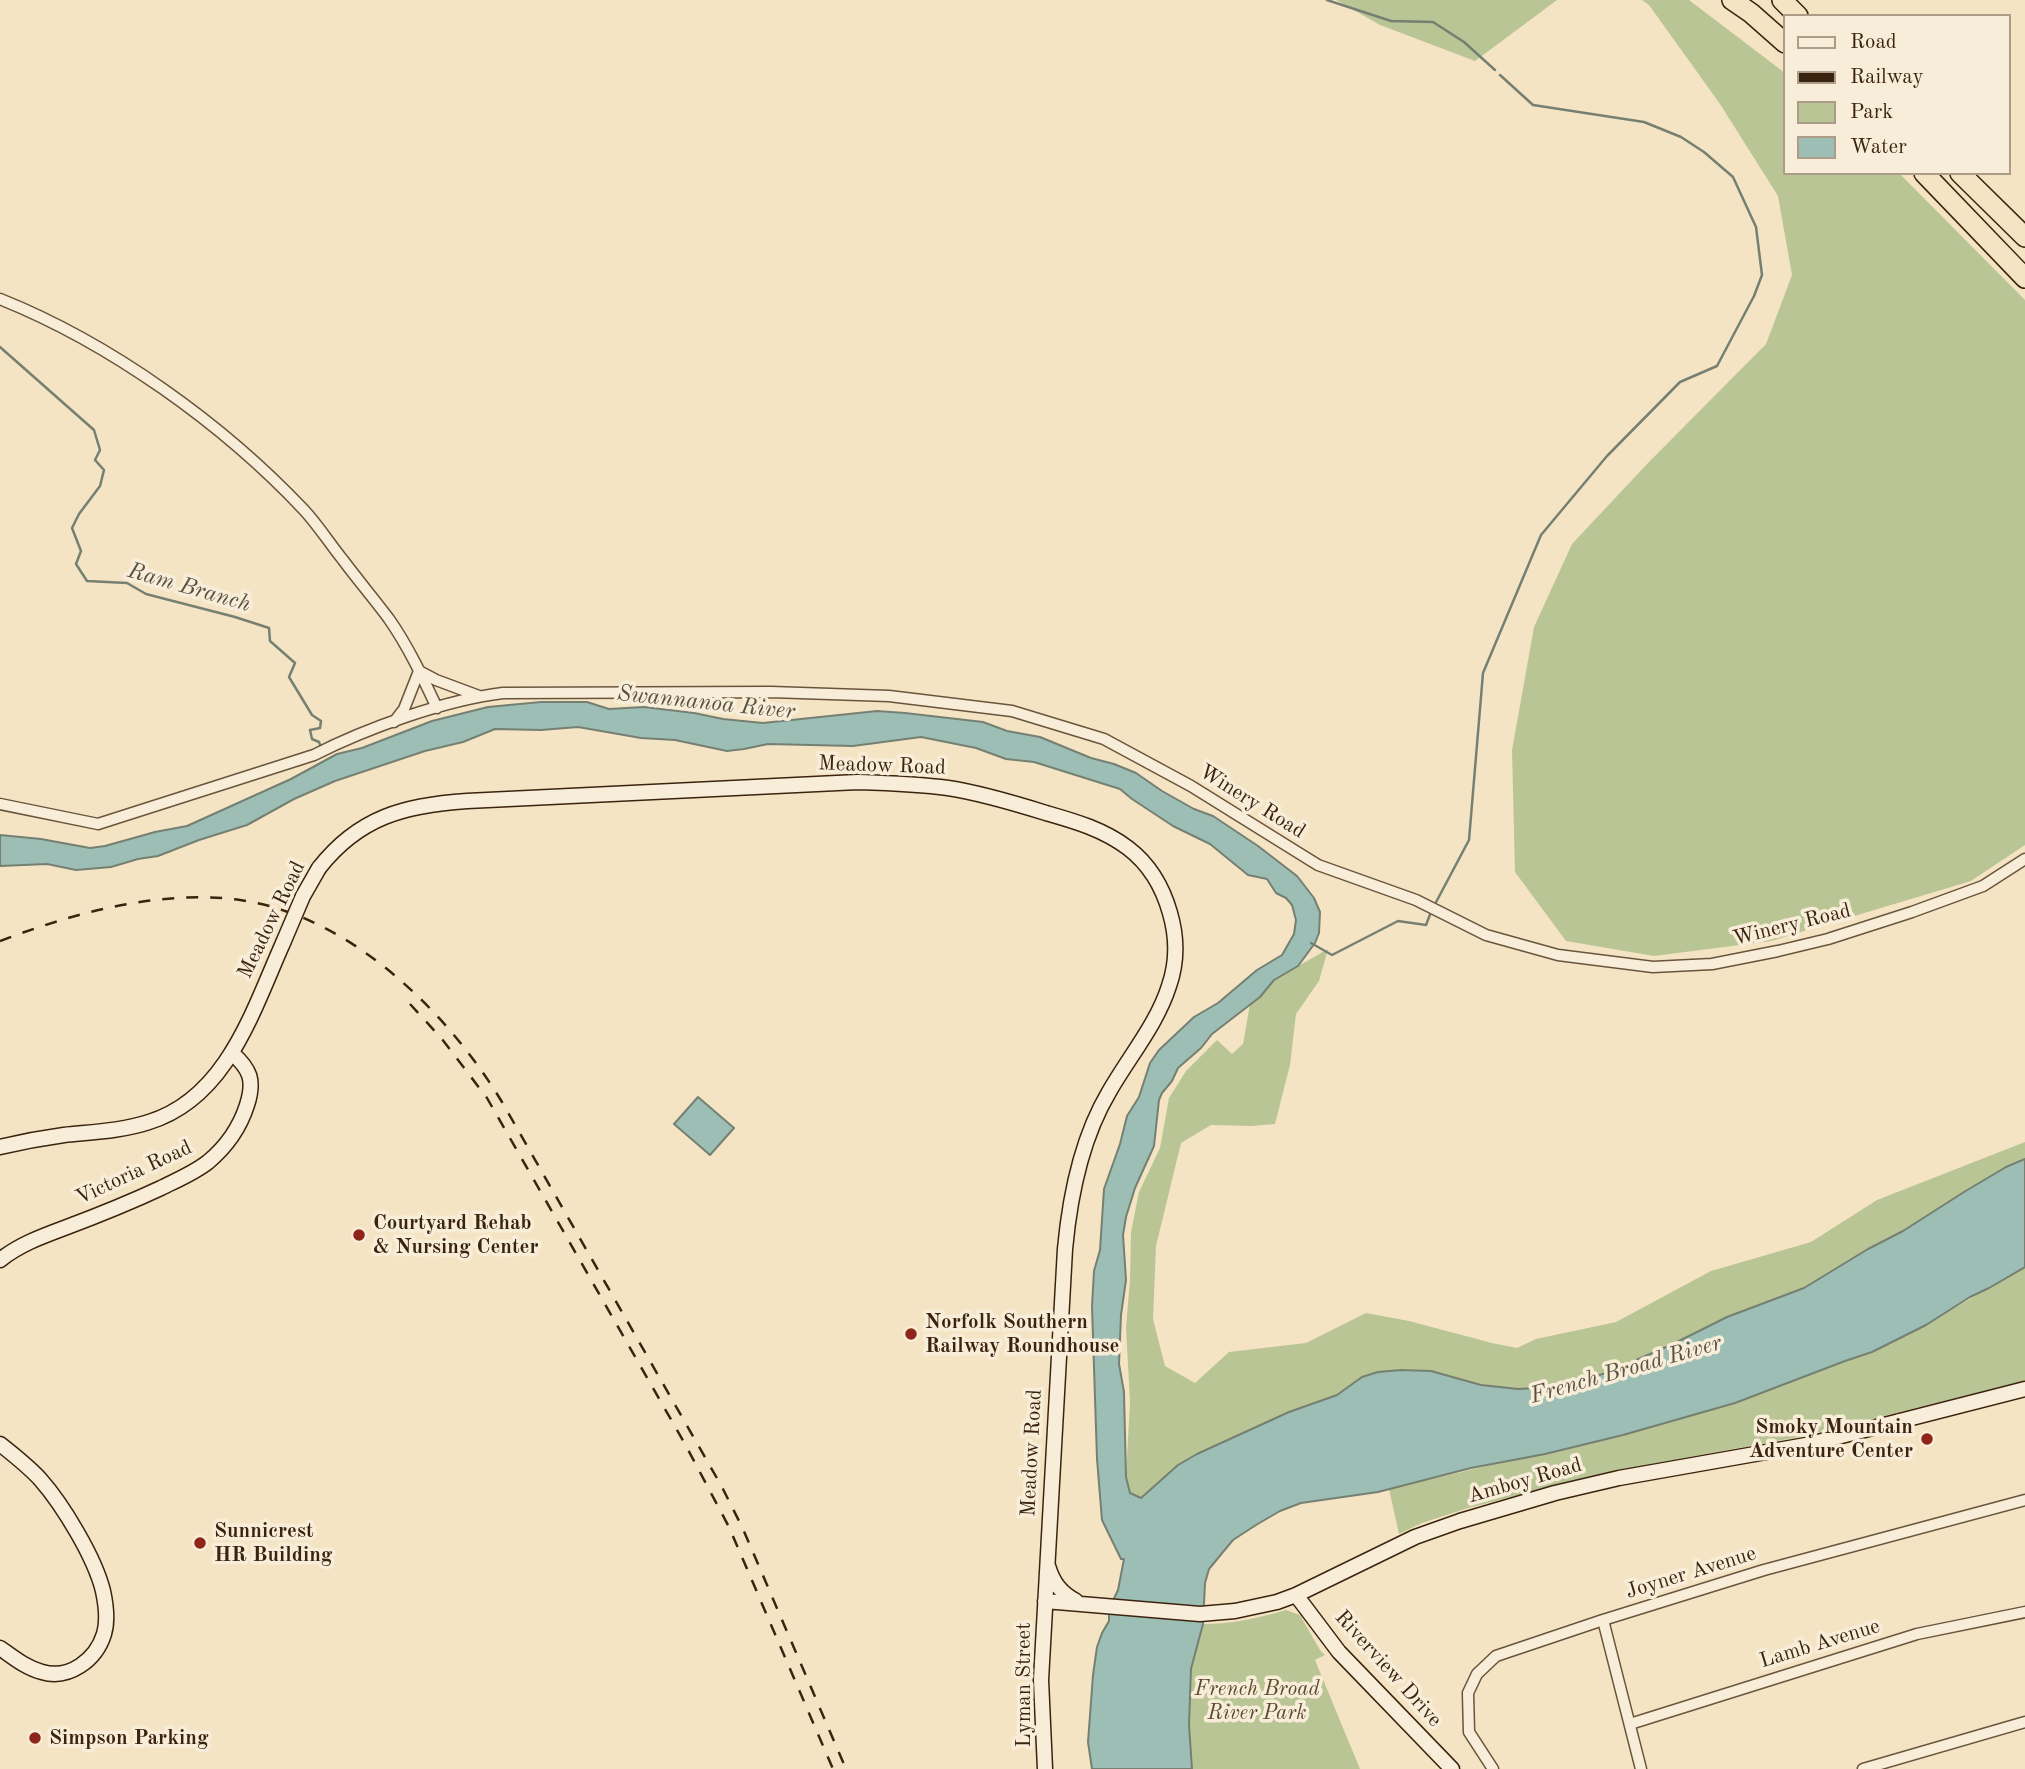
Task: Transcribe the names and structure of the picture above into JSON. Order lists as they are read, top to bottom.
{
  "streets": {
    "main road": [
      "Meadow Road",
      "Victoria Road",
      "Amboy Road",
      "Riverview Drive",
      "Lyman Street"
    ],
    "street": ["Winery Road", "Joyner Avenue", "Lamb Avenue"]
  },
  "crossings": [
    ["Meadow Road", "Victoria Road"],
    ["Meadow Road", "Amboy Road"],
    ["Meadow Road", "Lyman Street"],
    ["Amboy Road", "Riverview Drive"],
    ["Amboy Road", "Lyman Street"]
  ],
  "water": ["Ram Branch", "Swannanoa River", "French Broad River"],
  "parks": ["French Broad River Park"],
  "places": [
    "Courtyard Rehab & Nursing Center",
    "Norfolk Southern Railway Roundhouse",
    "Smoky Mountain Adventure Center",
    "Sunnicrest HR Building",
    "Simpson Parking"
  ],
  "legend": [
    "Road",
    "Railway",
    "Park",
    "Water"
  ]
}
